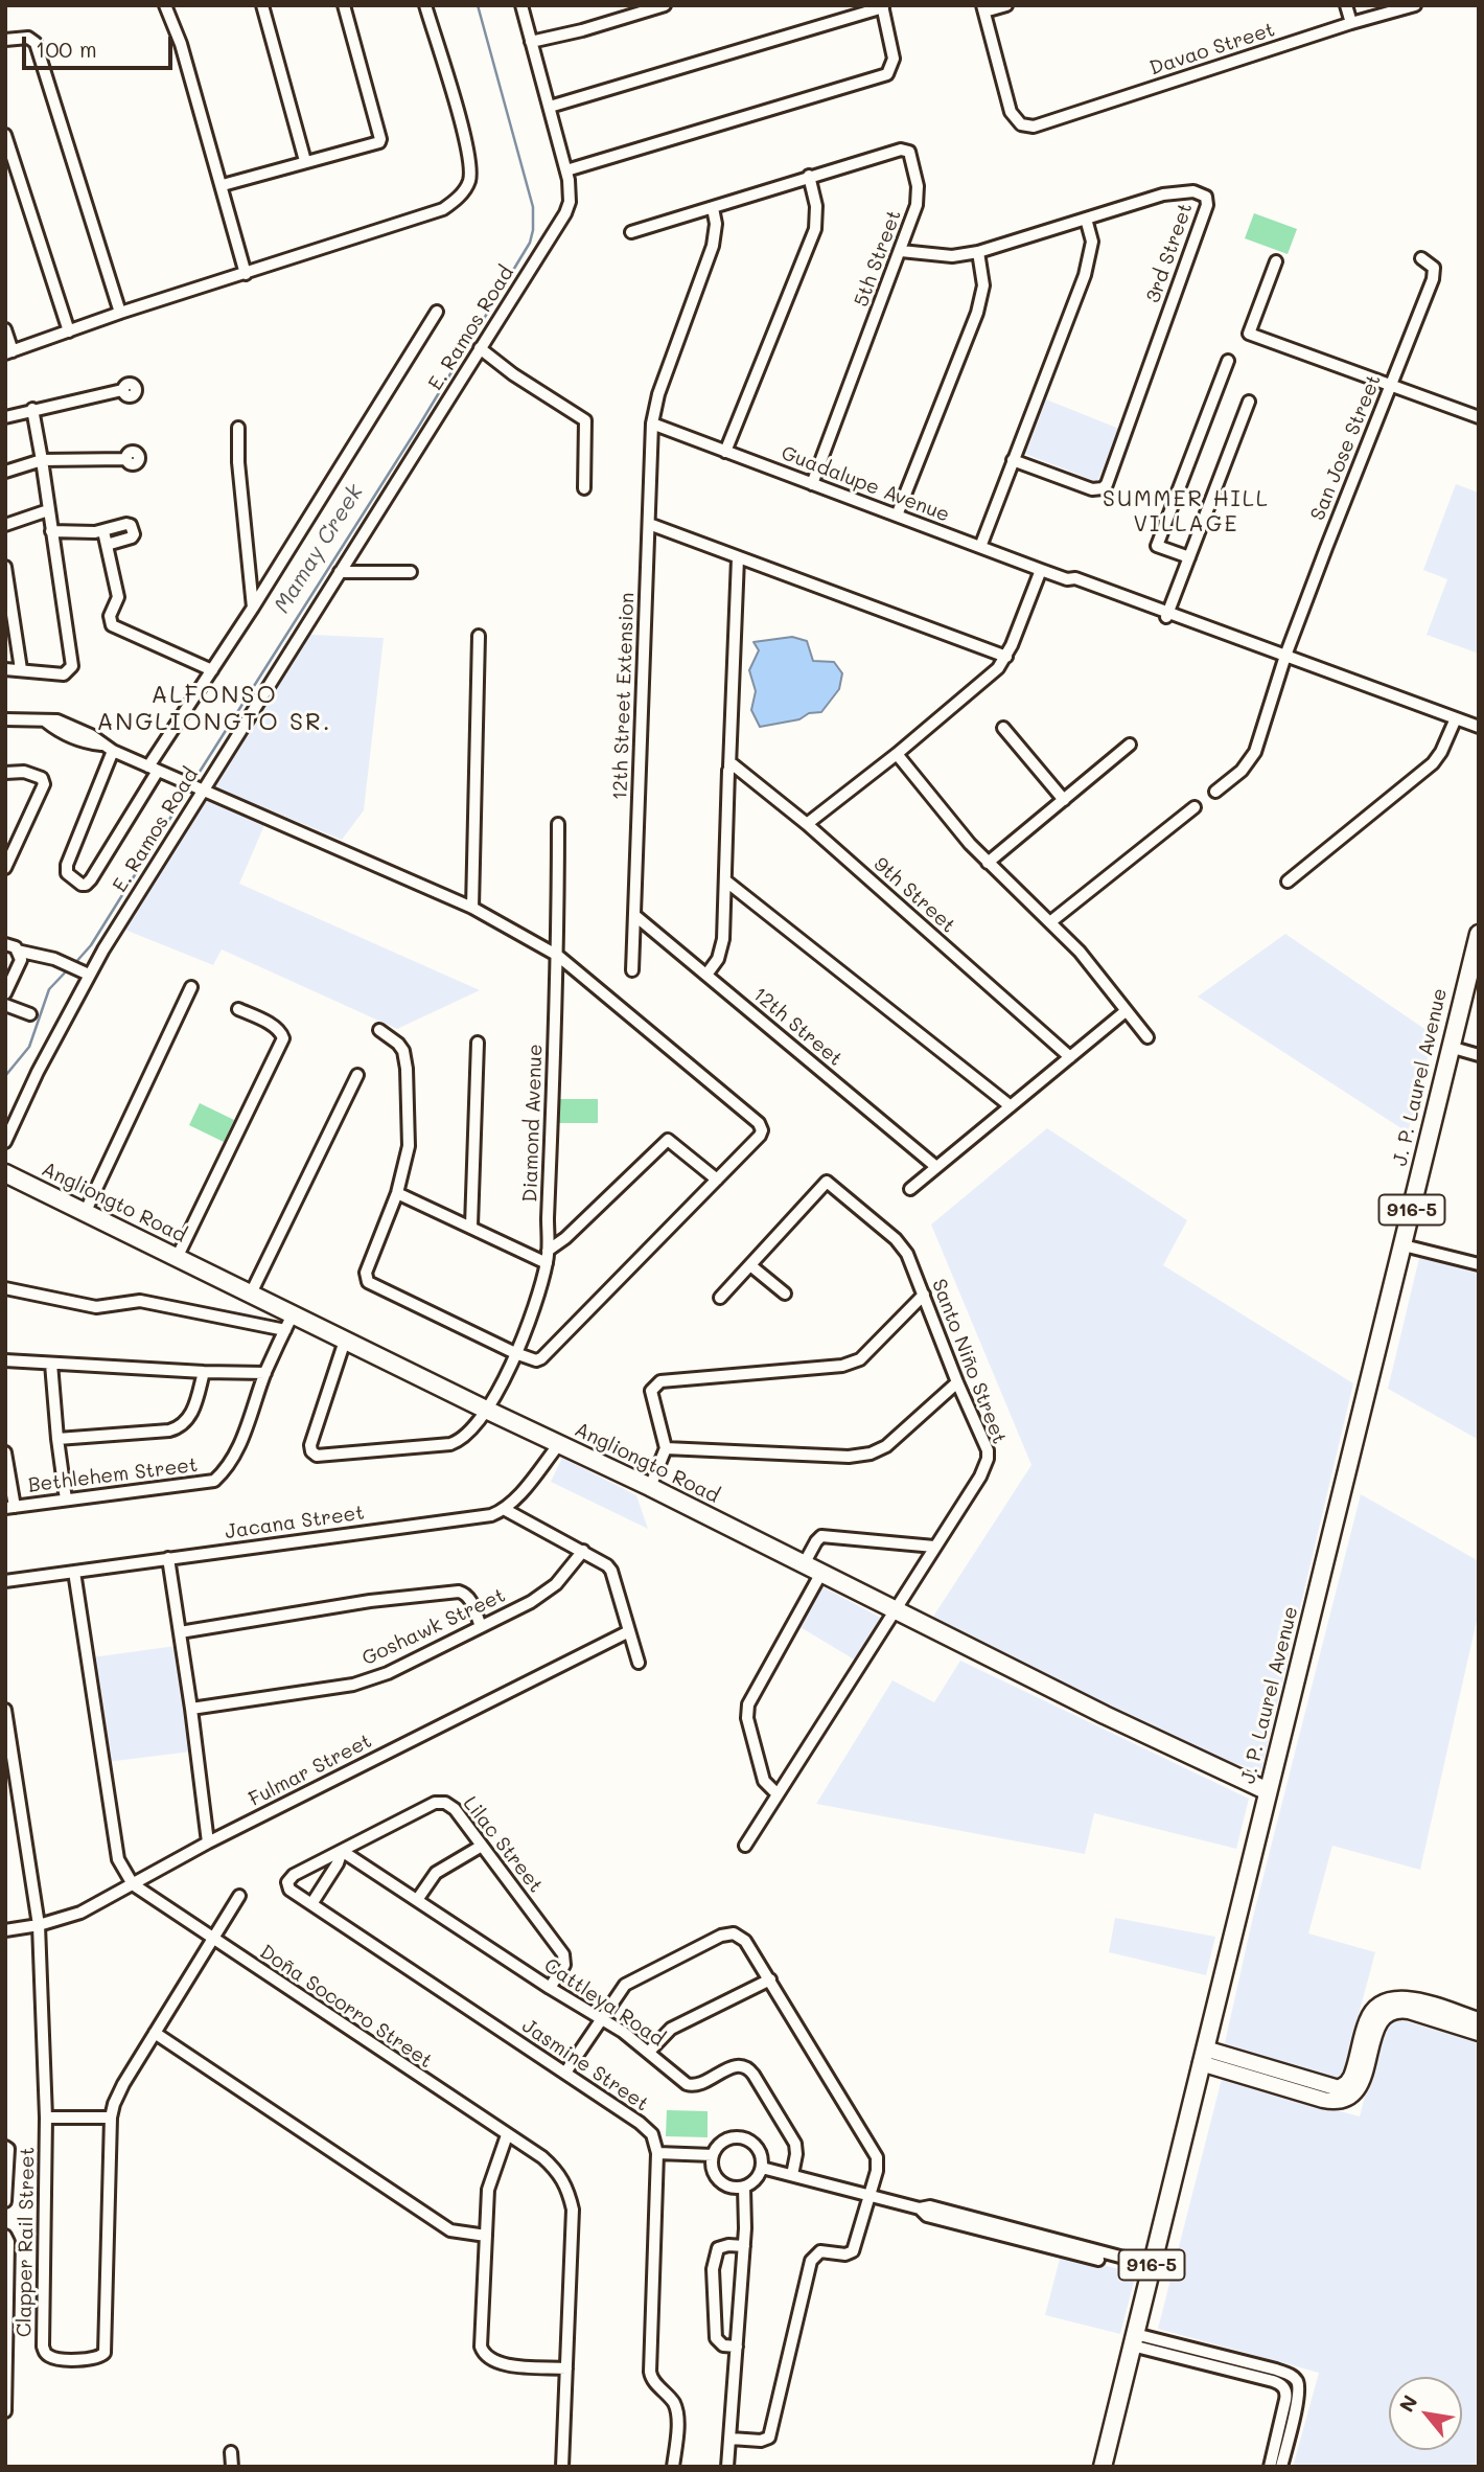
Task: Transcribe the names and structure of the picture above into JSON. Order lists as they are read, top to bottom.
{
  "streets": {
    "main road": ["J. P. Laurel Avenue", "Angliongto Road", "916-5"],
    "street": [
      "Davao Street",
      "3rd Street",
      "5th Street",
      "E. Ramos Road",
      "San Jose Street",
      "Guadalupe Avenue",
      "12th Street Extension",
      "9th Street",
      "12th Street",
      "Diamond Avenue",
      "Santo Niño Street",
      "Bethlehem Street",
      "Jacana Street",
      "Goshawk Street",
      "Fulmar Street",
      "Lilac Street",
      "Cattleya Road",
      "Doña Socorro Street",
      "Jasmine Street",
      "Clapper Rail Street"
    ]
  },
  "crossings": [
    ["3rd Street", "5th Street"],
    ["5th Street", "Guadalupe Avenue"],
    ["5th Street", "12th Street Extension"],
    ["San Jose Street", "Guadalupe Avenue"],
    ["Guadalupe Avenue", "12th Street Extension"],
    ["12th Street Extension", "12th Street"],
    ["J. P. Laurel Avenue", "Angliongto Road"],
    ["Diamond Avenue", "Angliongto Road"],
    ["Angliongto Road", "Santo Niño Street"],
    ["Angliongto Road", "Bethlehem Street"],
    ["Jacana Street", "Doña Socorro Street"],
    ["Fulmar Street", "Doña Socorro Street"],
    ["Fulmar Street", "Clapper Rail Street"],
    ["Lilac Street", "Cattleya Road"],
    ["Lilac Street", "Jasmine Street"],
    ["Doña Socorro Street", "Clapper Rail Street"]
  ],
  "districts": ["SUMMER HILL VILLAGE", "ALFONSO ANGLIONGTO SR."],
  "water": ["Mamay Creek"],
  "scale_bar": "100 m",
  "north": "top left"
}
